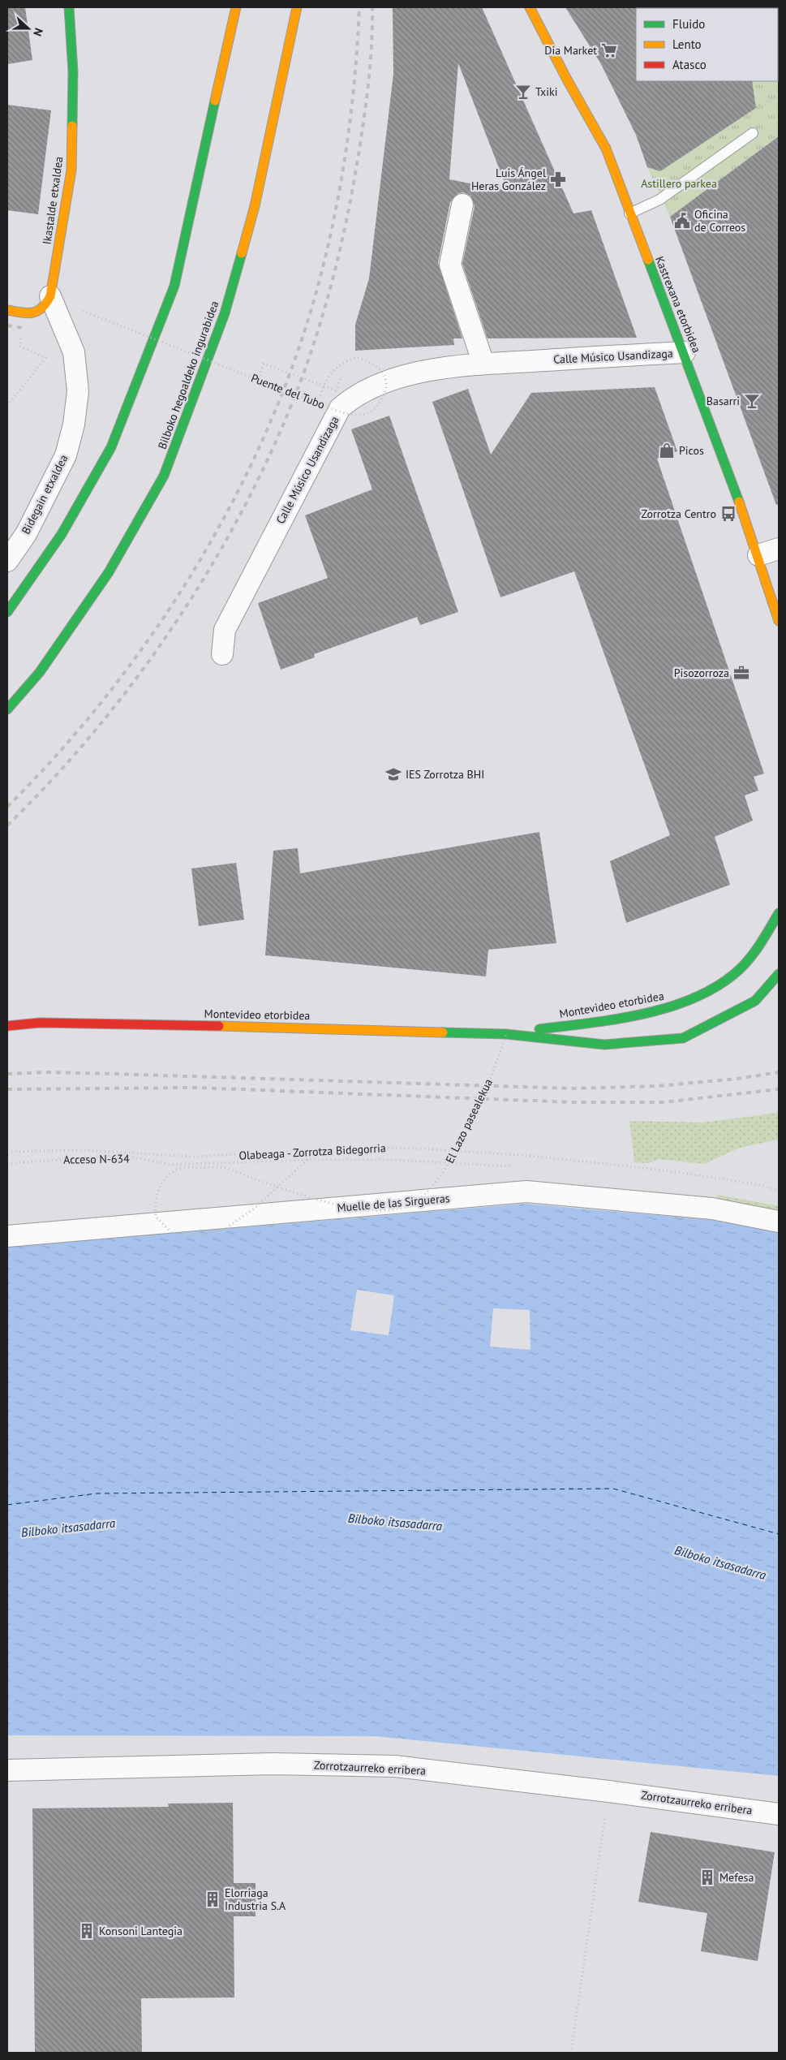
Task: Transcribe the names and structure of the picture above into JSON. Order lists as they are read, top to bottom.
{
  "streets": {
    "main road": [
      "Ikastalde etxaldea",
      "Kastrexana etorbidea",
      "Bilboko hegoaldeko ingurabidea",
      "Montevideo etorbidea"
    ],
    "street": [
      "Calle Músico Usandizaga",
      "Bidegain etxaldea",
      "Muelle de las Sirgueras",
      "Zorrotzaurreko erribera"
    ],
    "path": [
      "Puente del Tubo",
      "El Lazo pasealekua",
      "Olabeaga - Zorrotza Bidegorria",
      "Acceso N-634"
    ]
  },
  "crossings": [
    ["Ikastalde etxaldea", "Bidegain etxaldea"],
    ["Kastrexana etorbidea", "Calle Músico Usandizaga"],
    ["Montevideo etorbidea", "El Lazo pasealekua"],
    ["El Lazo pasealekua", "Acceso N-634"]
  ],
  "water": ["Bilboko itsasadarra"],
  "parks": ["Astillero parkea"],
  "places": {
    "supermarket": ["Dia Market"],
    "bar": ["Txiki", "Basarri"],
    "pharmacy": ["Luis Ángel Heras González"],
    "public building": ["Oficina de Correos"],
    "shop": ["Picos"],
    "bus stop": ["Zorrotza Centro"],
    "office": ["Pisozorroza"],
    "school or university": ["IES Zorrotza BHI"],
    "building": ["Mefesa", "Elorriaga Industria S.A", "Konsoni Lantegia"]
  },
  "legend": ["Fluido", "Lento", "Atasco"],
  "north": "right"
}
